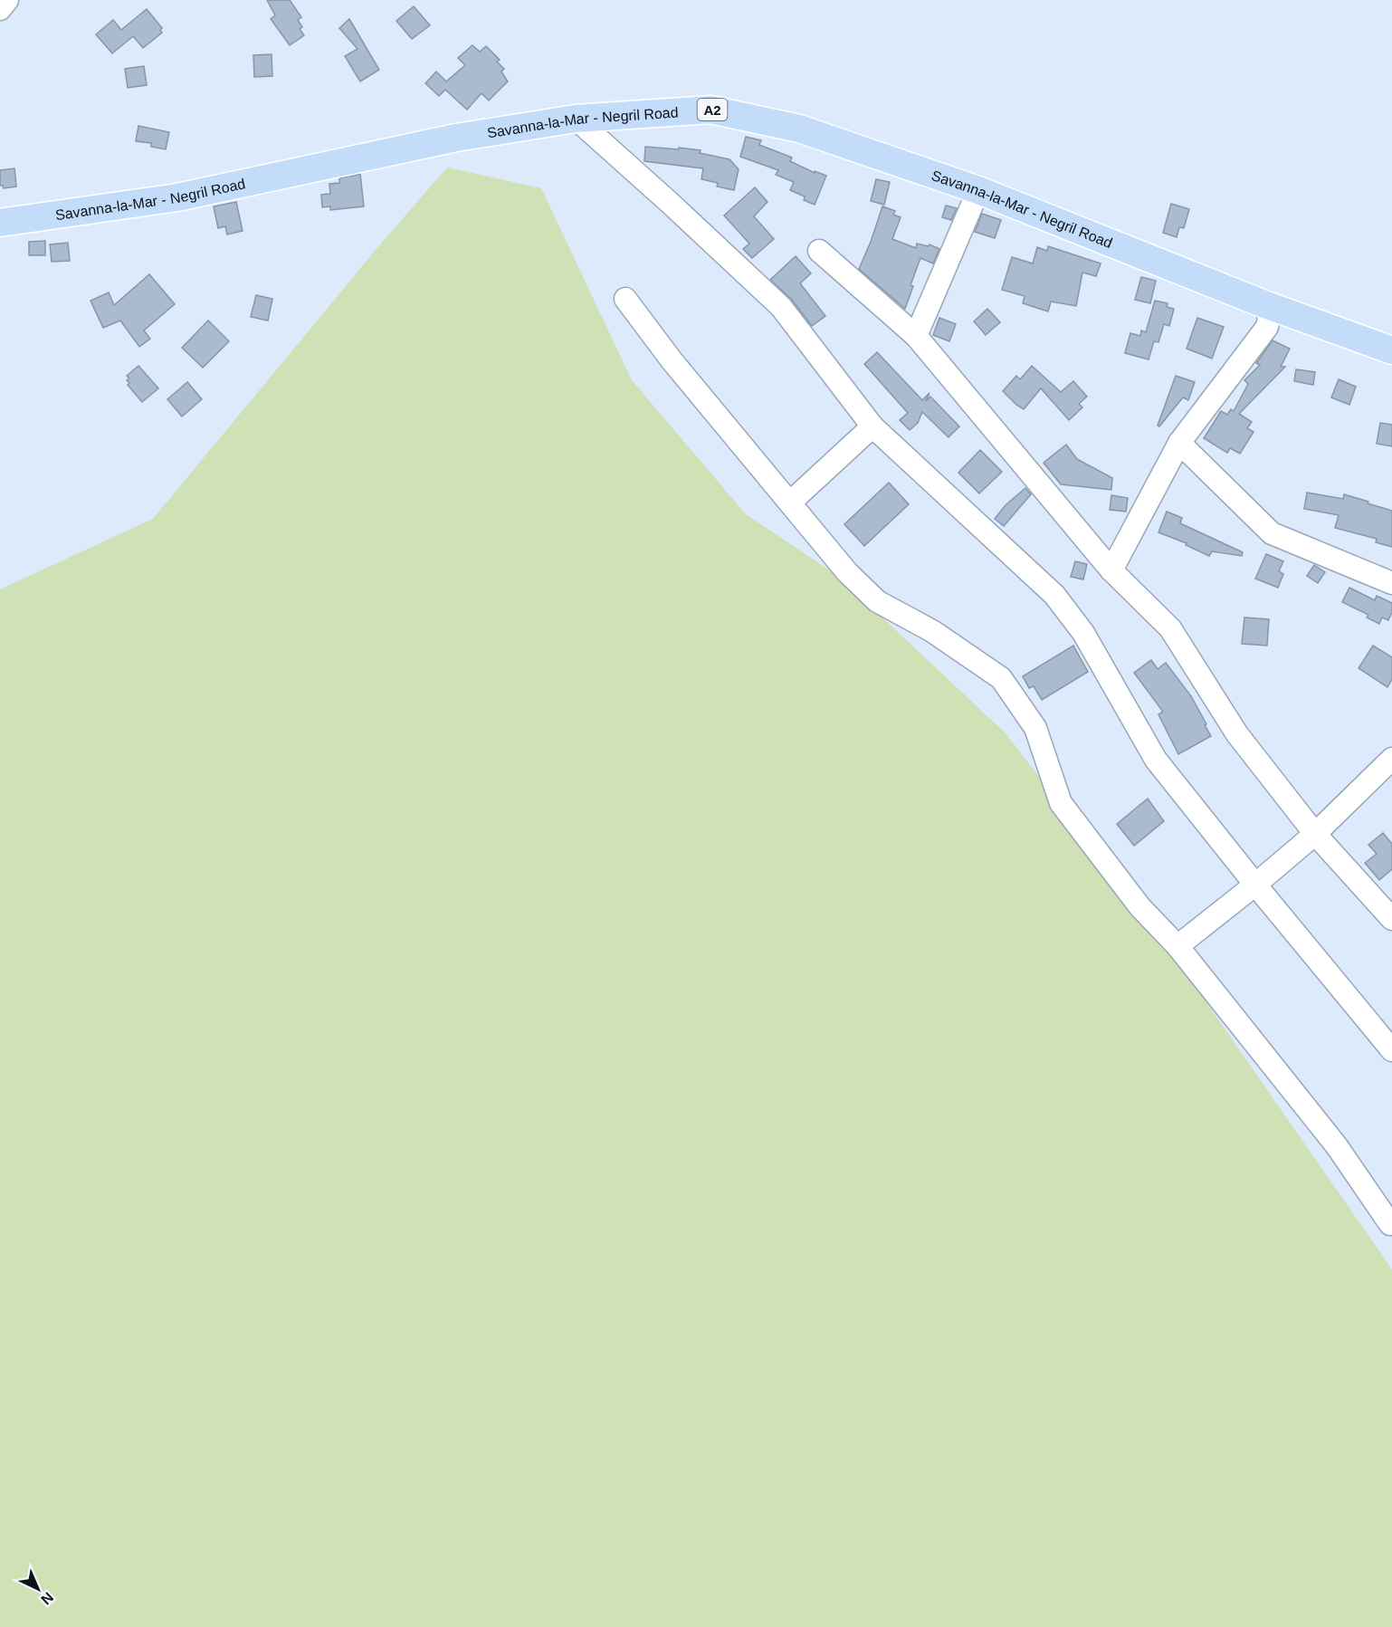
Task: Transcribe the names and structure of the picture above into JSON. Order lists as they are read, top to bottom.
{
  "streets": {
    "main road": ["A2", "Savanna-la-Mar - Negril Road"]
  },
  "north": "bottom right"
}
